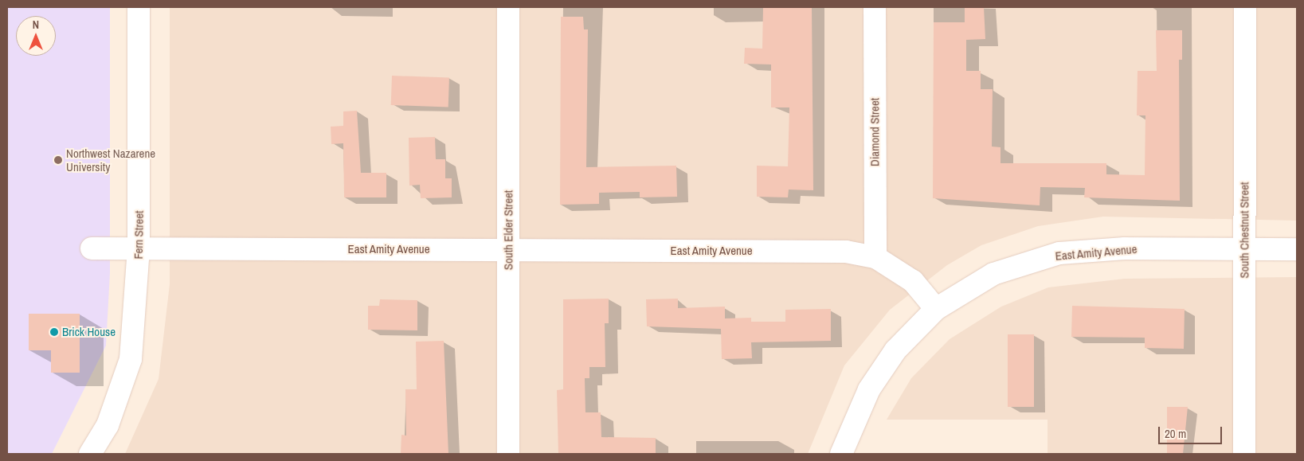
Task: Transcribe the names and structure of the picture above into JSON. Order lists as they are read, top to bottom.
{
  "streets": {
    "street": [
      "Diamond Street",
      "South Elder Street",
      "South Chestnut Street",
      "Fern Street",
      "East Amity Avenue"
    ]
  },
  "crossings": [
    ["Diamond Street", "East Amity Avenue"],
    ["South Elder Street", "East Amity Avenue"],
    ["South Chestnut Street", "East Amity Avenue"],
    ["Fern Street", "East Amity Avenue"]
  ],
  "places": ["Northwest Nazarene University", "Brick House"],
  "scale_bar": "20 m",
  "north": "top"
}
